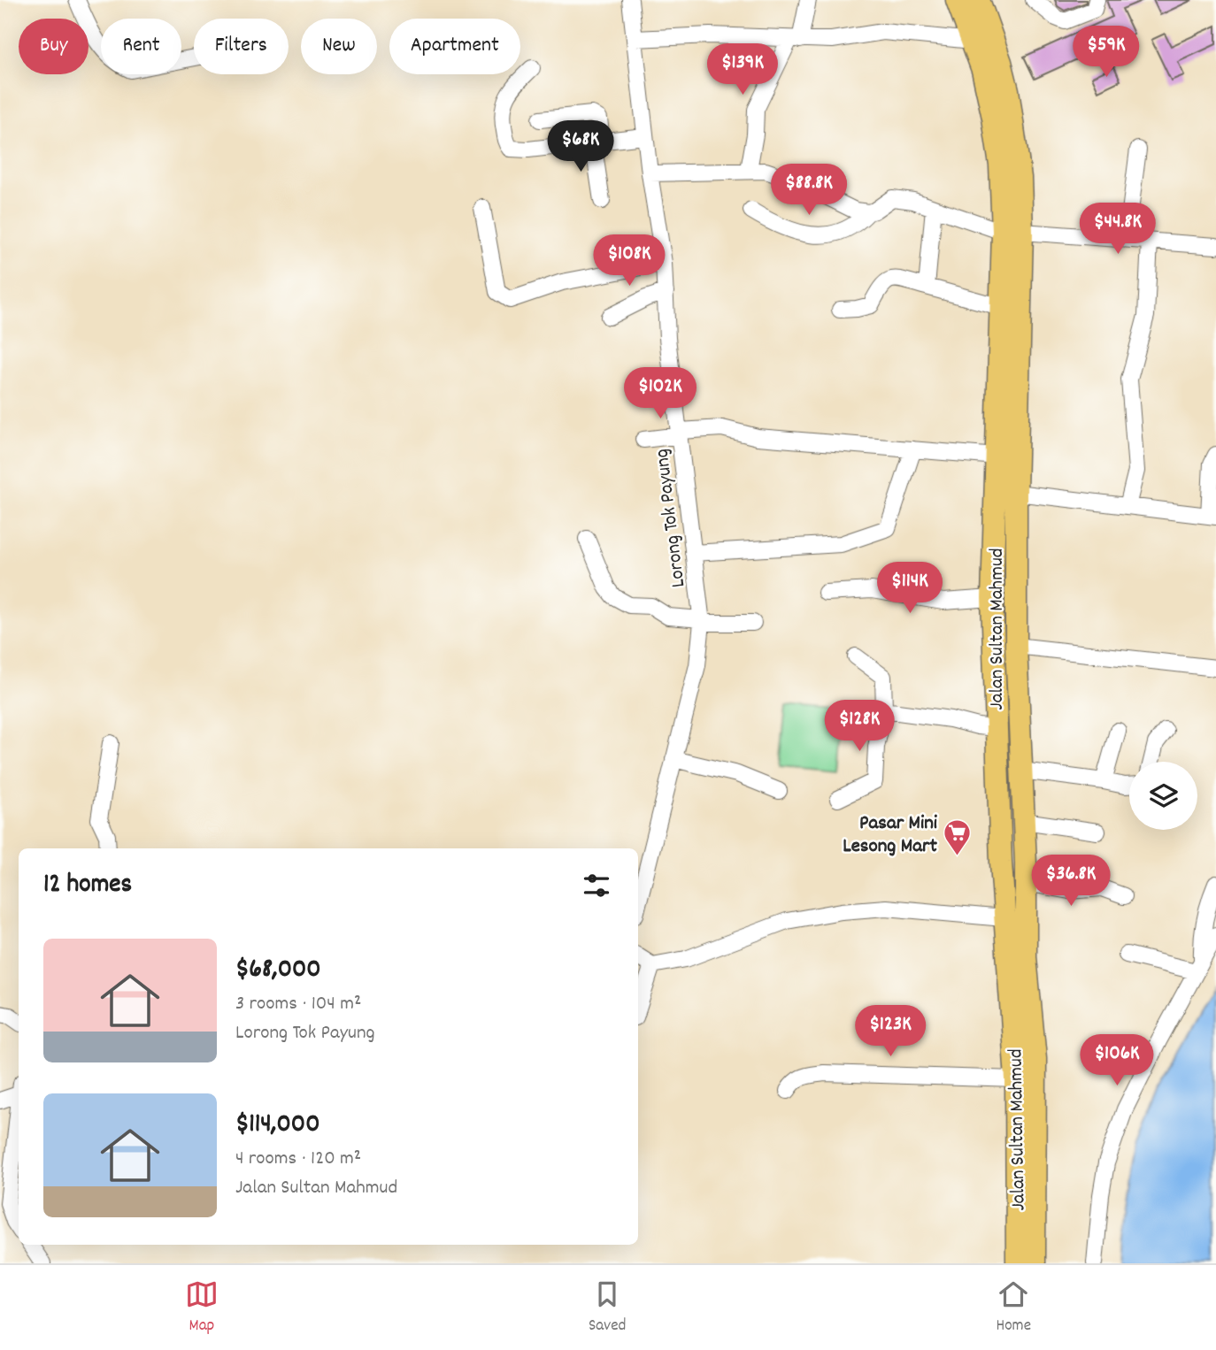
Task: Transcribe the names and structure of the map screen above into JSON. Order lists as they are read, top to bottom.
{
  "streets": {
    "highway": ["Jalan Sultan Mahmud"],
    "street": ["Lorong Tok Payung"]
  },
  "places": {
    "supermarket": ["Pasar Mini Lesong Mart"]
  },
  "page": {
    "chip": [
      "Buy",
      "Rent",
      "Filters",
      "New",
      "Apartment"
    ],
    "price": [
      "$59K",
      "$139K",
      "$68K",
      "$88.8K",
      "$44.8K",
      "$108K",
      "$102K",
      "$114K",
      "$128K",
      "$36.8K",
      "$123K",
      "$106K"
    ],
    "heading": "12 homes",
    "list": [
      {
        "name": "$68,000",
        "note": "3 rooms · 104 m² · Lorong Tok Payung"
      },
      {
        "name": "$114,000",
        "note": "4 rooms · 120 m² · Jalan Sultan Mahmud"
      }
    ],
    "tabs": ["Map", "Saved", "Home"]
  }
}
